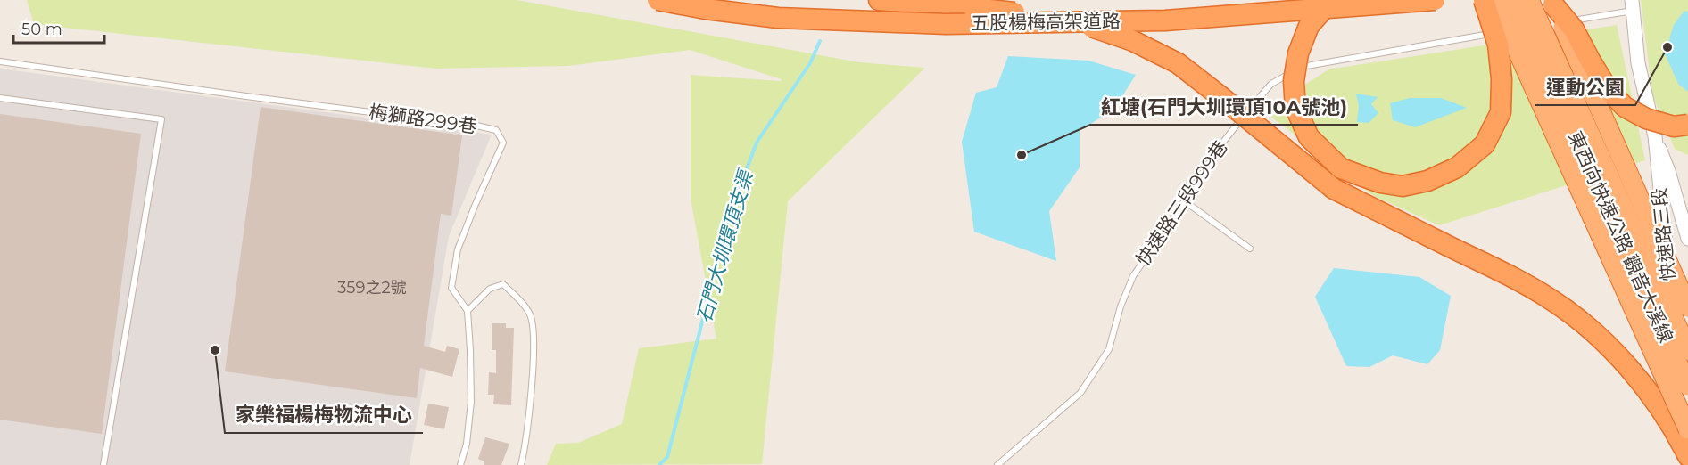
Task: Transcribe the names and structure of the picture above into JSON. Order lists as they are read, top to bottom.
{
  "streets": {
    "highway": ["五股楊梅高架道路", "東西向快速公路 觀音大溪線"],
    "street": ["快速路三段"],
    "lane": ["梅獅路299巷", "快速路三段999巷"]
  },
  "water": ["石門大圳環頂支渠"],
  "places": ["運動公園", "紅塘(石門大圳環頂10A號池)", "家樂福楊梅物流中心"],
  "house_numbers": ["359之2號"],
  "scale_bar": "50 m"
}
